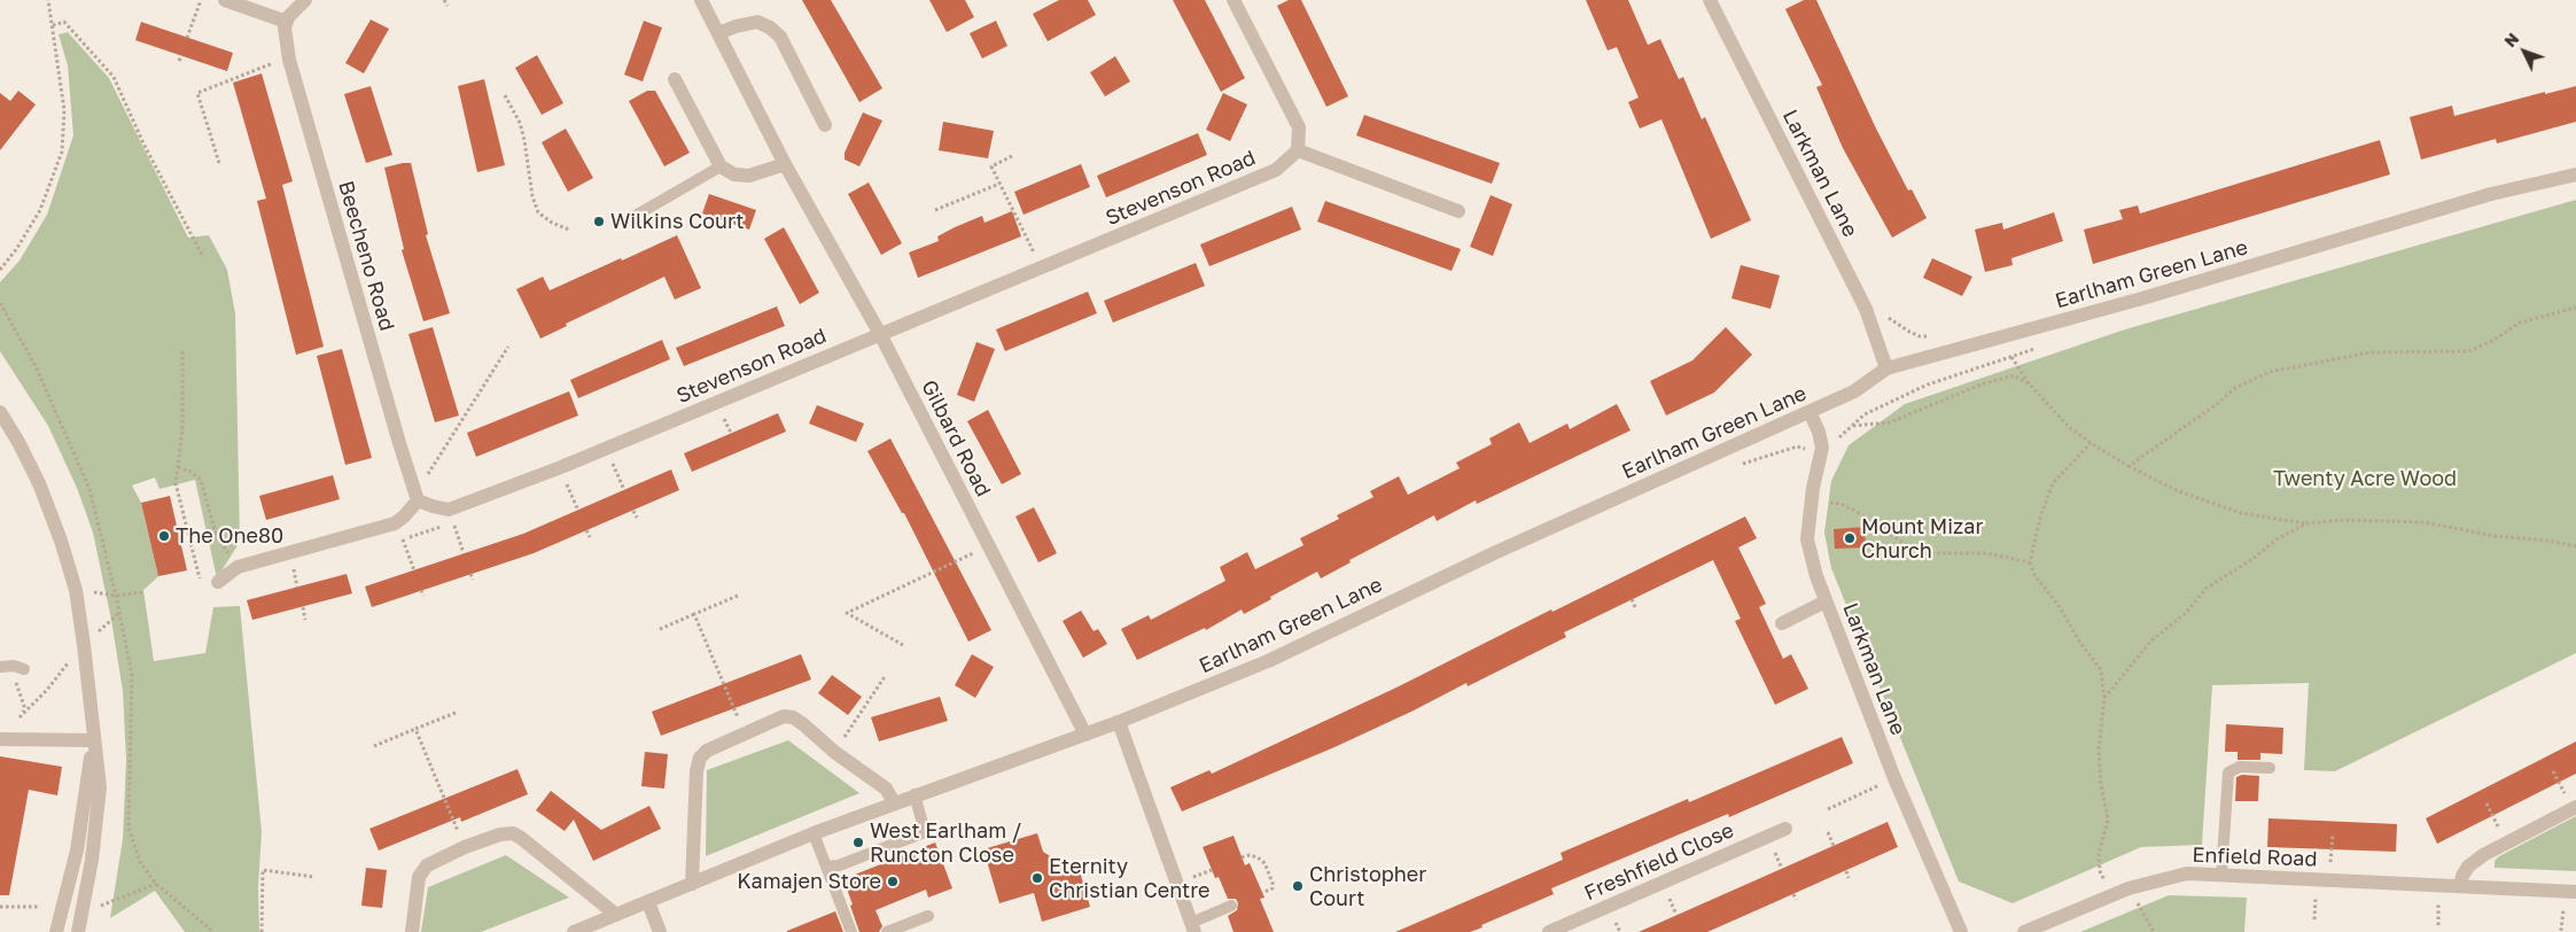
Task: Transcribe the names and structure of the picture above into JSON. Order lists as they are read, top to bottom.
{
  "streets": {
    "street": [
      "Larkman Lane",
      "Stevenson Road",
      "Beecheno Road",
      "Earlham Green Lane",
      "Gilbard Road",
      "Enfield Road",
      "Freshfield Close"
    ]
  },
  "crossings": [
    ["Larkman Lane", "Earlham Green Lane"],
    ["Stevenson Road", "Beecheno Road"],
    ["Stevenson Road", "Gilbard Road"],
    ["Earlham Green Lane", "Gilbard Road"]
  ],
  "parks": ["Twenty Acre Wood"],
  "places": [
    "Wilkins Court",
    "The One80",
    "Mount Mizar Church",
    "West Earlham / Runcton Close",
    "Eternity Christian Centre",
    "Kamajen Store",
    "Christopher Court"
  ],
  "north": "top left"
}
